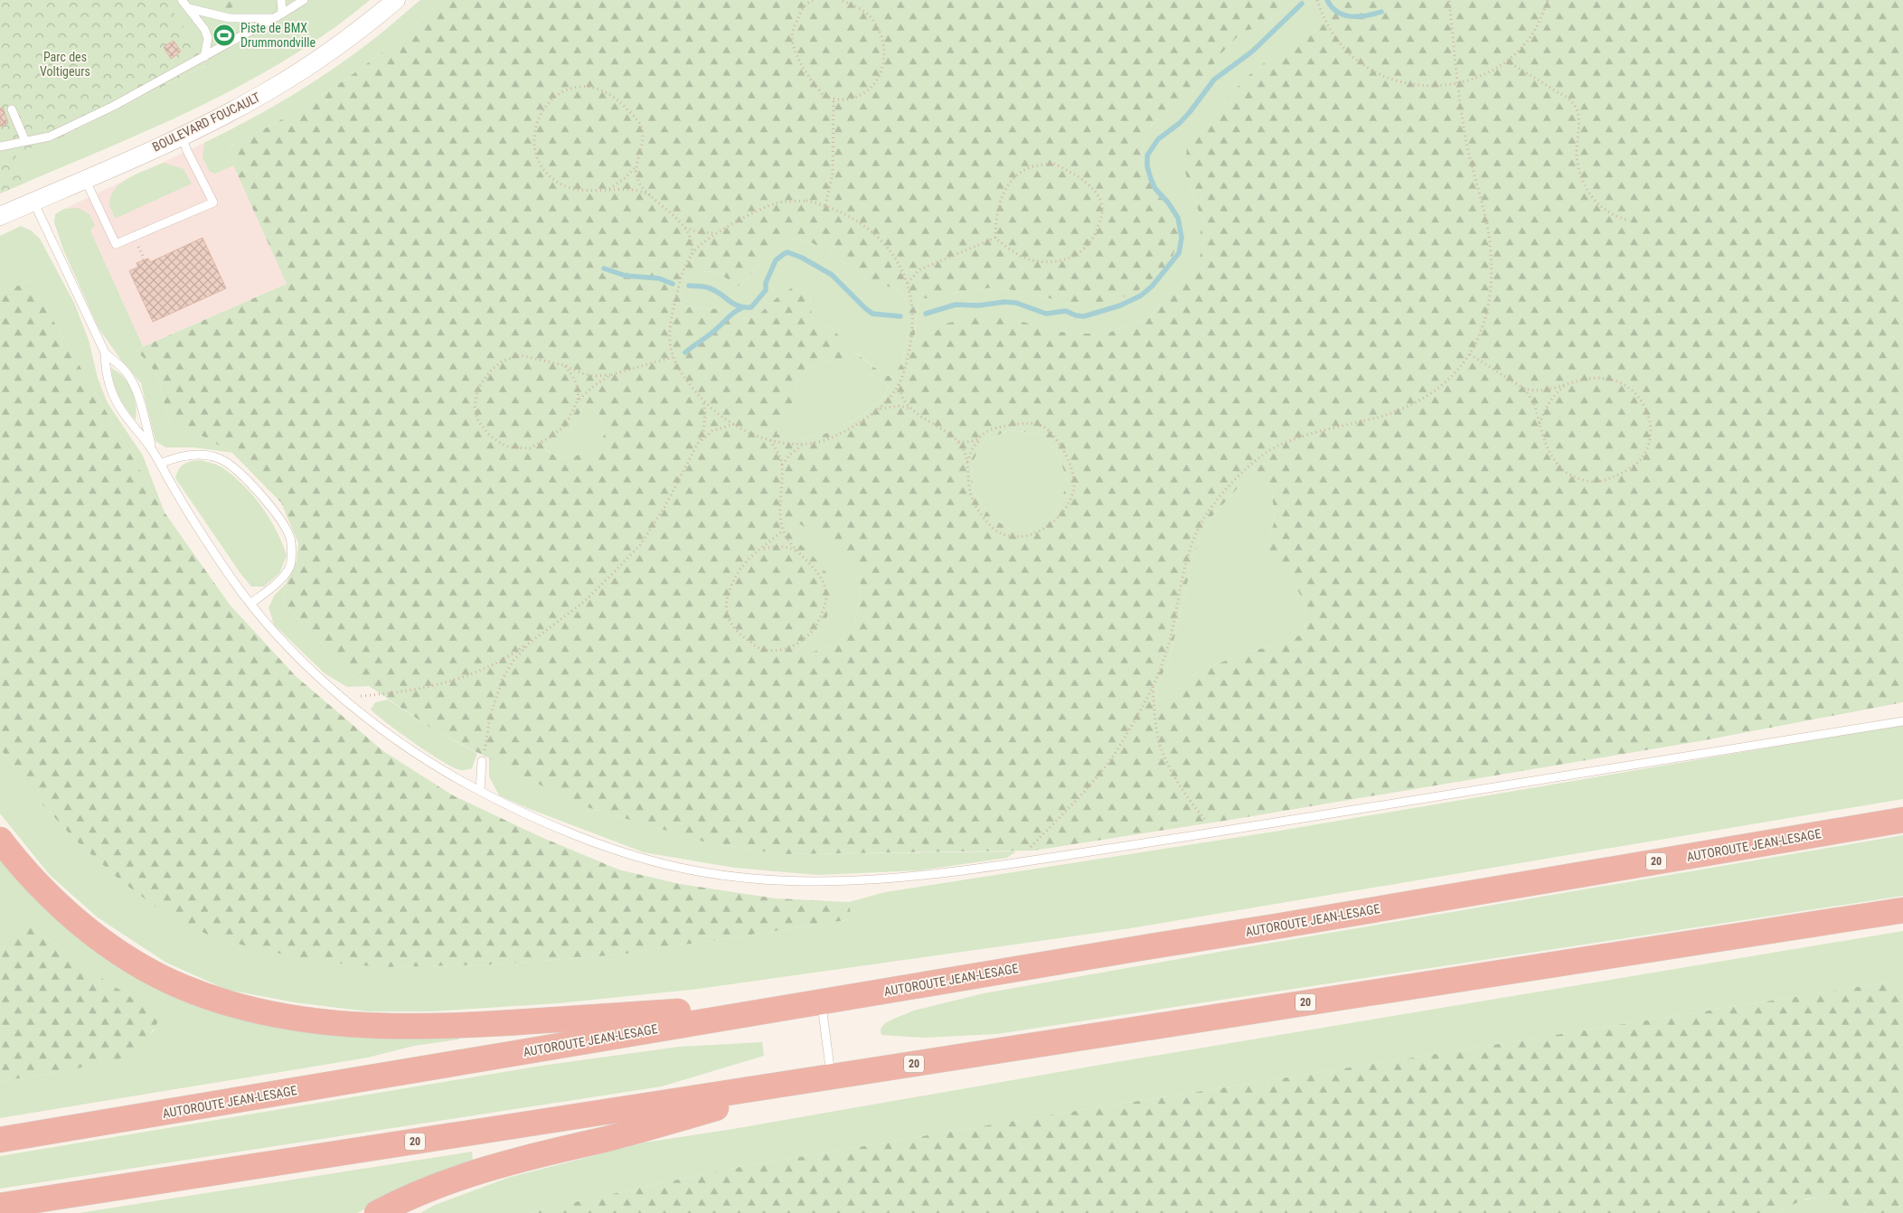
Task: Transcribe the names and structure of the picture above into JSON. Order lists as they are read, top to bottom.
{
  "streets": {
    "highway": ["AUTOROUTE JEAN-LESAGE", "20"],
    "street": ["BOULEVARD FOUCAULT"]
  },
  "parks": ["Parc des Voltigeurs"],
  "places": {
    "sports": ["Piste de BMX Drummondville"]
  }
}
